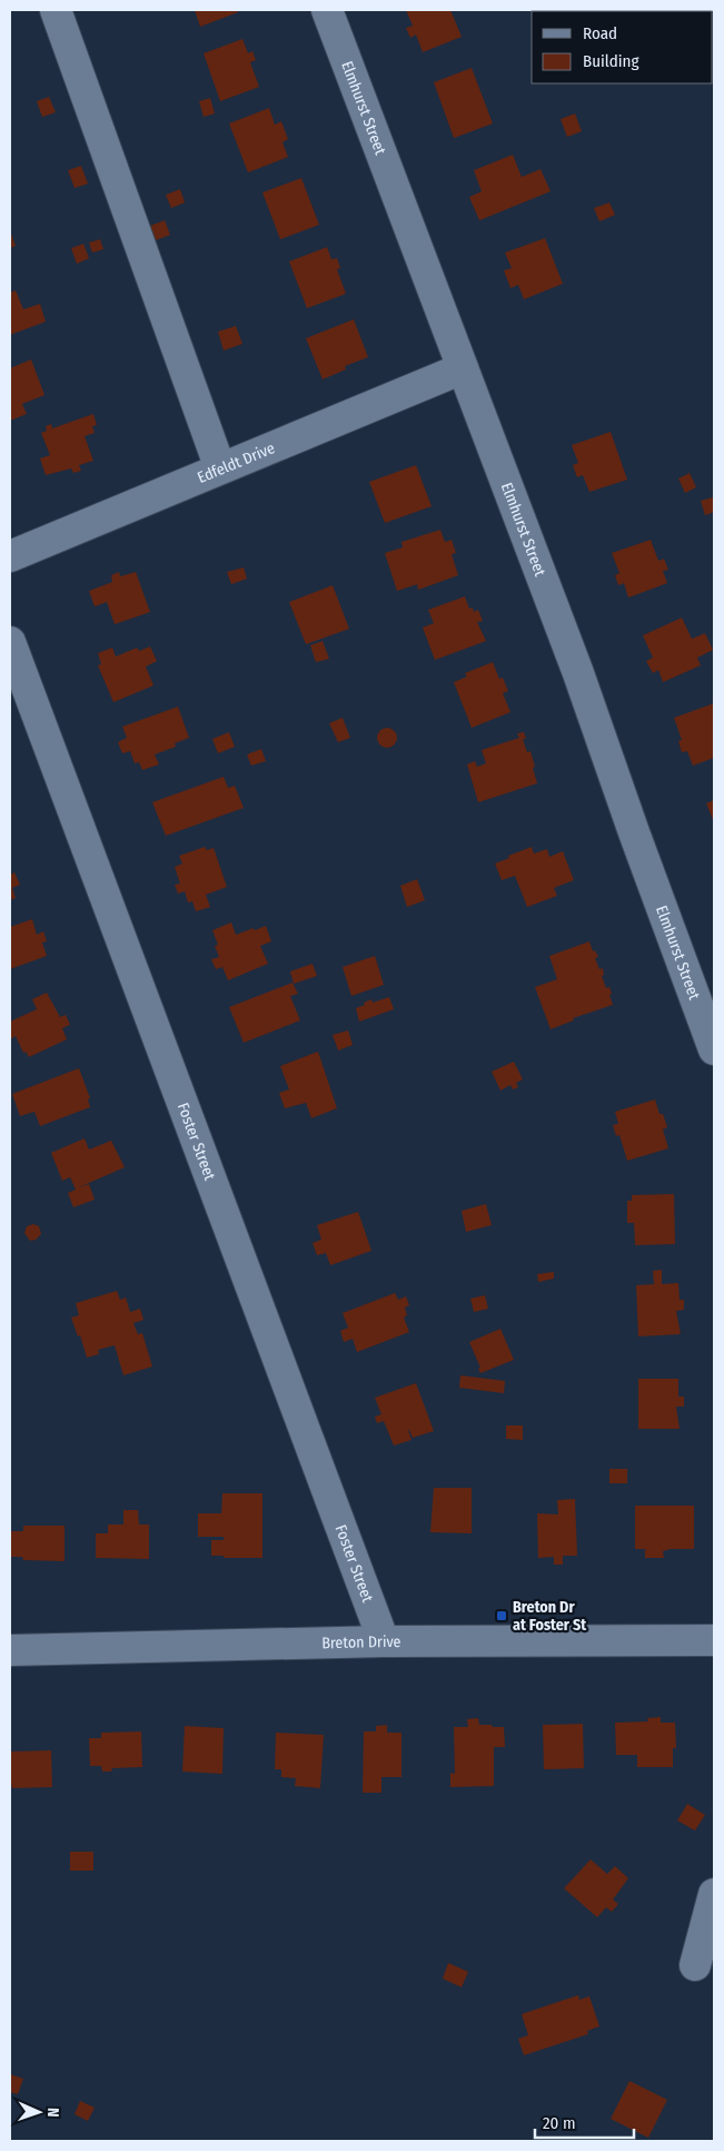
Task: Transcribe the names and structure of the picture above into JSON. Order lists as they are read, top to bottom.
{
  "streets": {
    "street": [
      "Elmhurst Street",
      "Edfeldt Drive",
      "Foster Street",
      "Breton Drive"
    ]
  },
  "crossings": [
    ["Elmhurst Street", "Edfeldt Drive"],
    ["Foster Street", "Breton Drive"]
  ],
  "places": {
    "transit": ["Breton Dr at Foster St"]
  },
  "legend": ["Road", "Building"],
  "scale_bar": "20 m",
  "north": "right"
}
